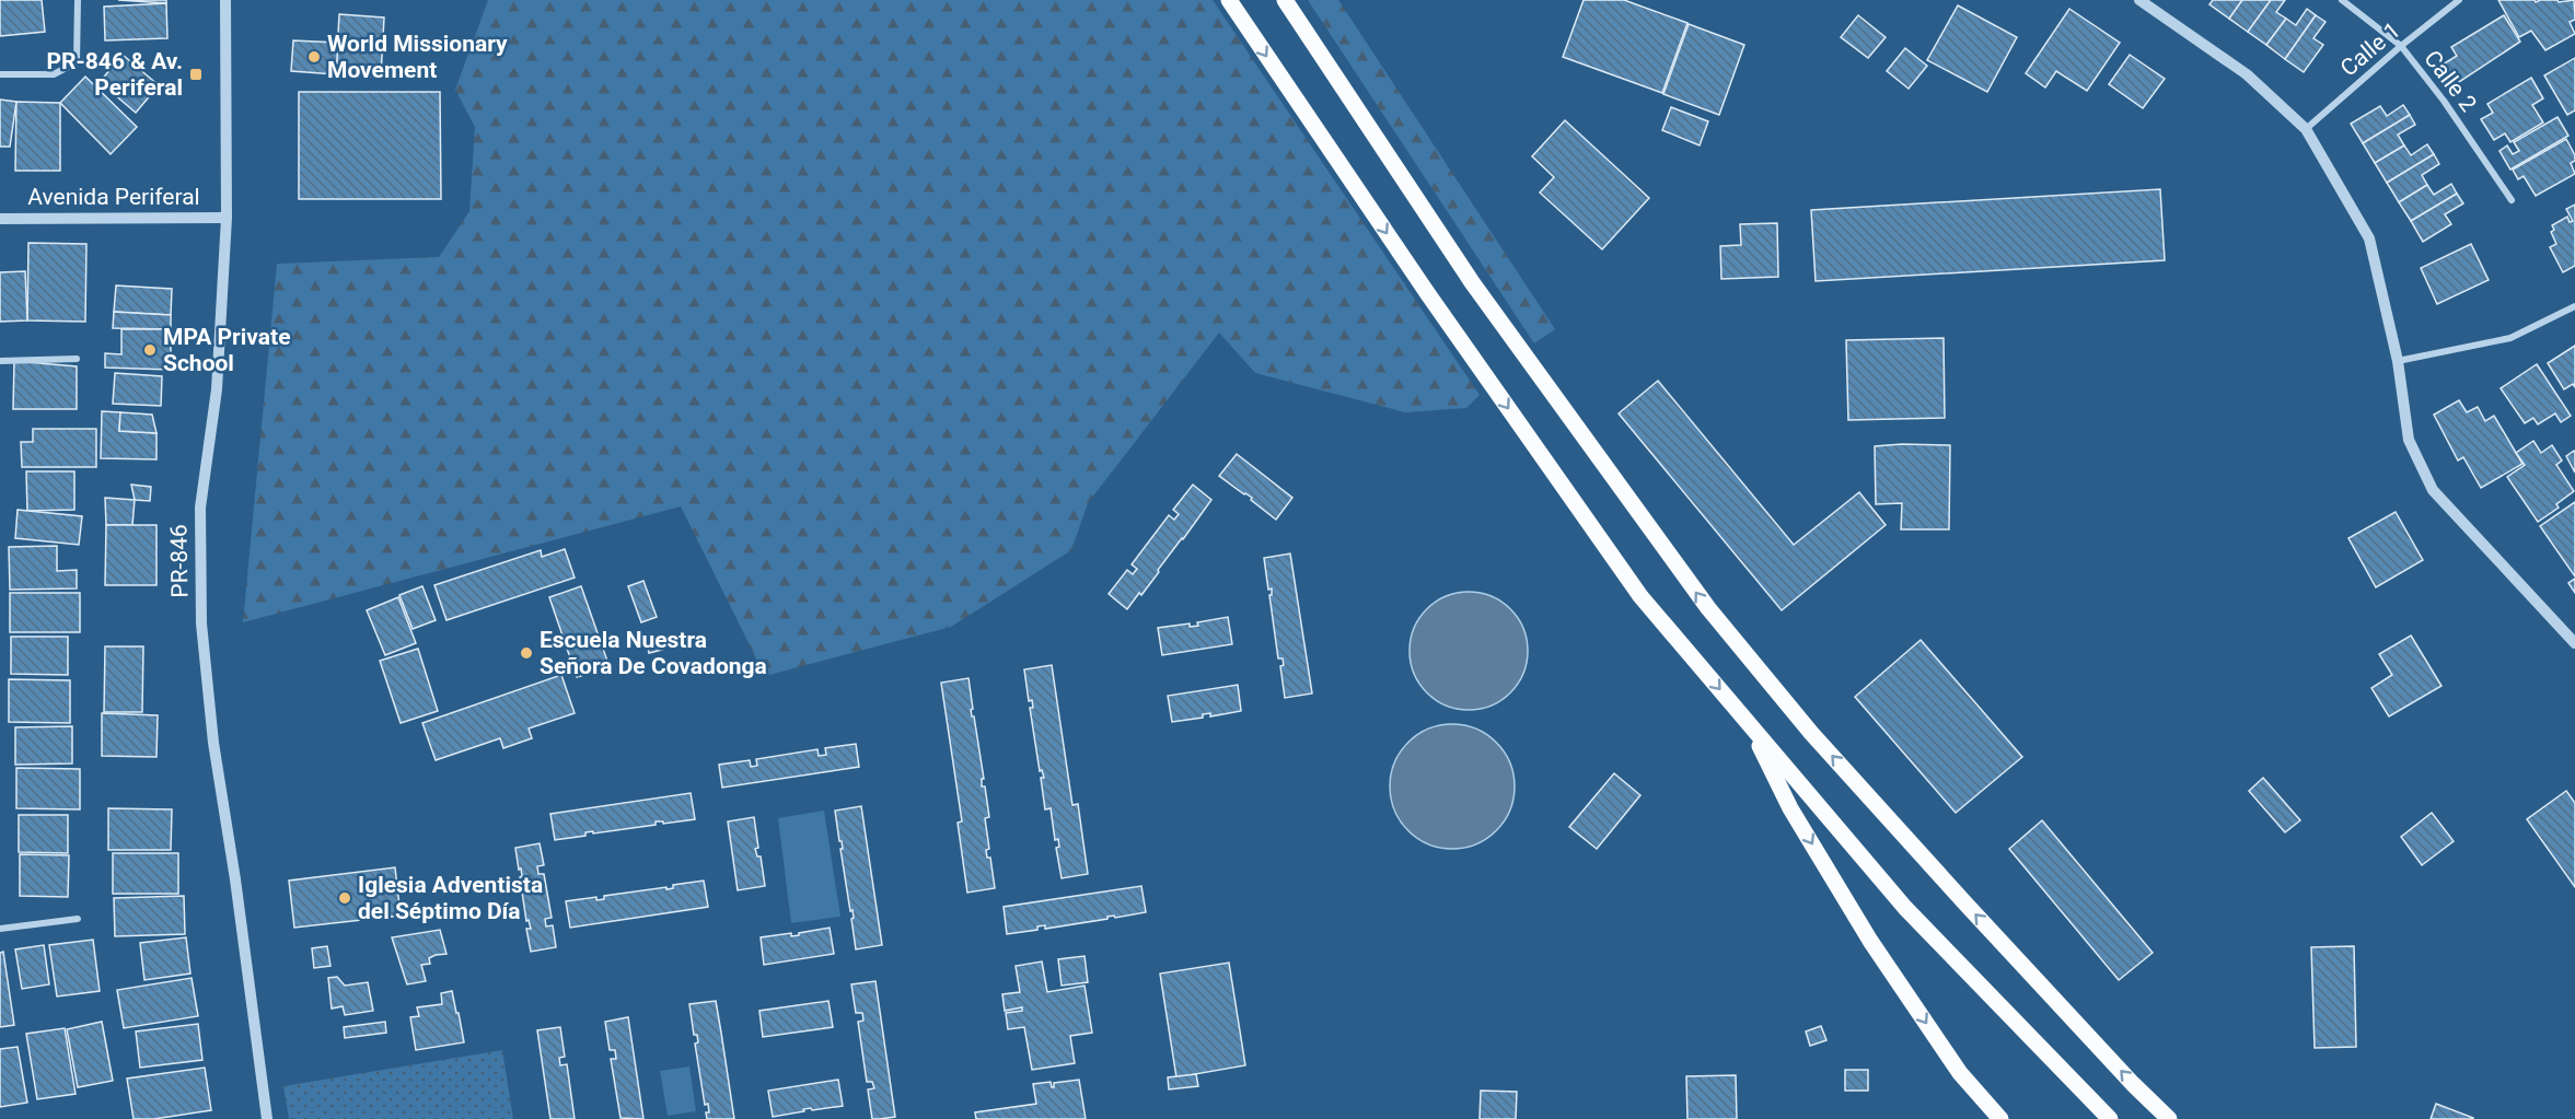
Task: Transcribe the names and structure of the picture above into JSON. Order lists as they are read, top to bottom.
{
  "streets": {
    "street": [
      "Calle 1",
      "Calle 2",
      "Avenida Periferal",
      "PR-846"
    ]
  },
  "crossings": [
    ["Calle 1", "Calle 2"],
    ["Avenida Periferal", "PR-846"]
  ],
  "places": {
    "other": [
      "World Missionary Movement",
      "MPA Private School",
      "Escuela Nuestra Señora De Covadonga",
      "Iglesia Adventista del Séptimo Día"
    ],
    "transit": ["PR-846 & Av. Periferal"]
  }
}
